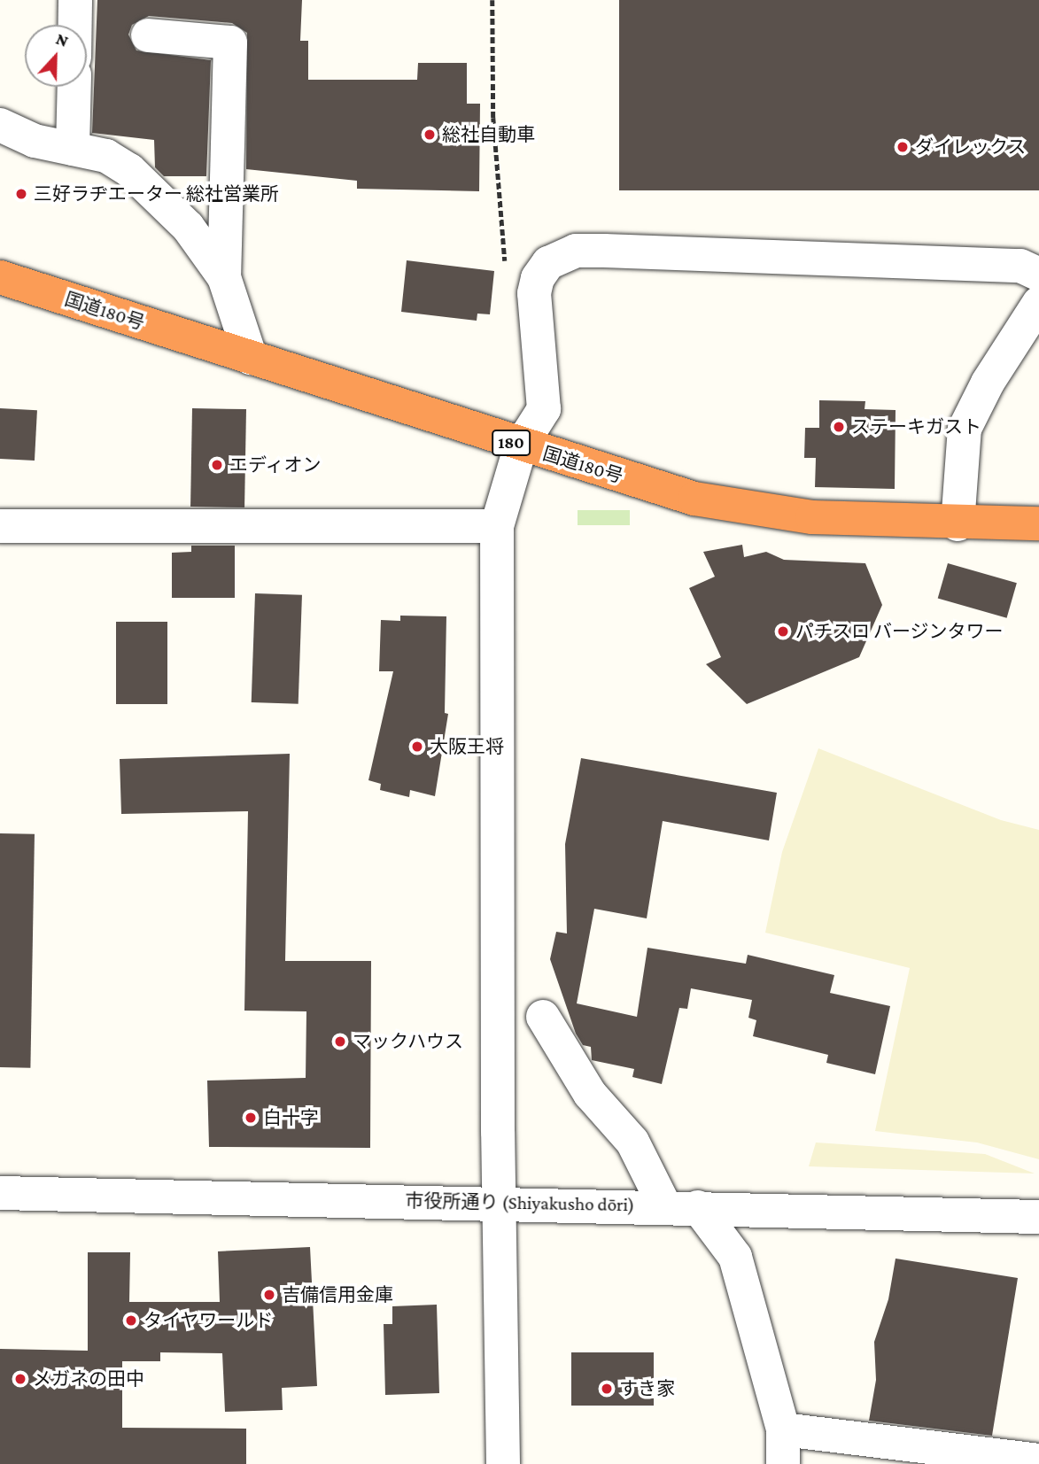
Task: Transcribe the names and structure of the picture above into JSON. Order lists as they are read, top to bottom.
{
  "streets": {
    "highway": ["国道180号", "180"],
    "street": ["市役所通り (Shiyakusho dōri)"]
  },
  "places": [
    "総社自動車",
    "ダイレックス",
    "三好ラヂエーター 総社営業所",
    "ステーキガスト",
    "エディオン",
    "パチスロ バージンタワー",
    "大阪王将",
    "マックハウス",
    "白十字",
    "吉備信用金庫",
    "タイヤワールド",
    "メガネの田中",
    "すき家"
  ],
  "north": "top"
}
